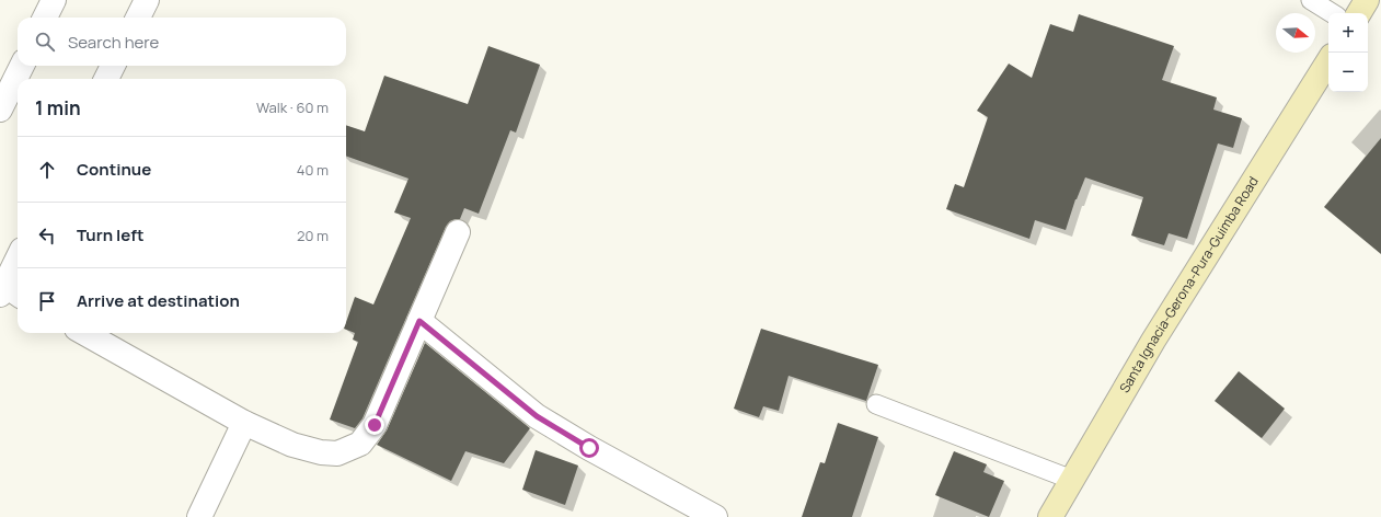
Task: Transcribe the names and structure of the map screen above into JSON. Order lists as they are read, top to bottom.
{
  "streets": {
    "main road": ["Santa Ignacia-Gerona-Pura-Guimba Road"]
  },
  "north": "right",
  "page": {
    "map_buttons": ["+", "−"],
    "search": "Search here",
    "heading": ["1 min", "Walk · 60 m"],
    "list": [
      ["Continue", "40 m"],
      ["Turn left", "20 m"],
      "Arrive at destination"
    ]
  }
}
